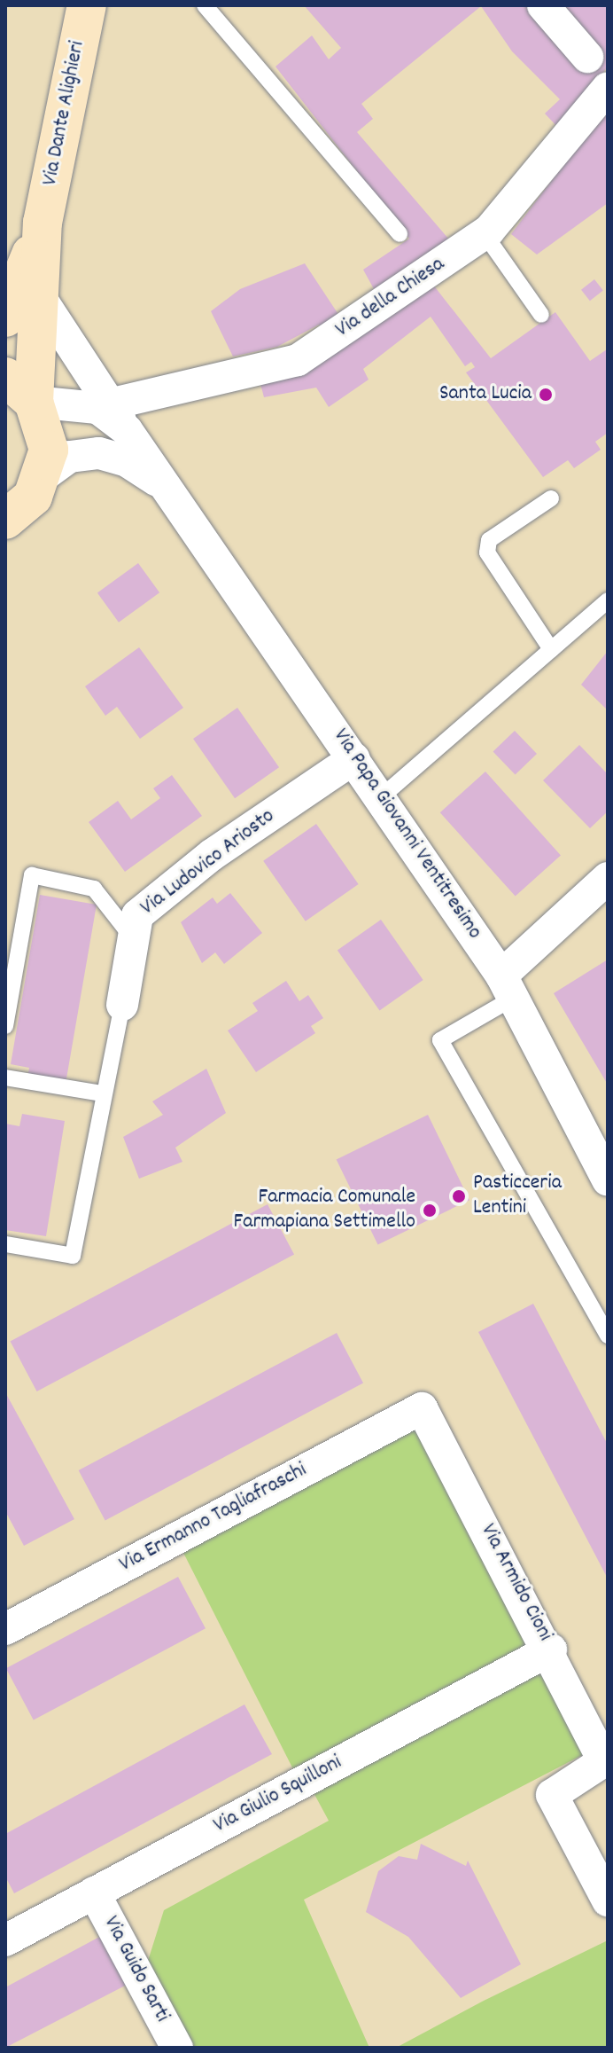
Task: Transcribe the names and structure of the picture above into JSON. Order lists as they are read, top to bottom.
{
  "streets": {
    "main road": ["Via Dante Alighieri"],
    "street": [
      "Via della Chiesa",
      "Via Papa Giovanni Ventitresimo",
      "Via Ludovico Ariosto",
      "Via Ermanno Tagliafraschi",
      "Via Armido Cioni",
      "Via Giulio Squilloni",
      "Via Guido Sarti"
    ]
  },
  "crossings": [
    ["Via Dante Alighieri", "Via Papa Giovanni Ventitresimo"],
    ["Via della Chiesa", "Via Papa Giovanni Ventitresimo"],
    ["Via Papa Giovanni Ventitresimo", "Via Ludovico Ariosto"],
    ["Via Ermanno Tagliafraschi", "Via Armido Cioni"],
    ["Via Armido Cioni", "Via Giulio Squilloni"],
    ["Via Giulio Squilloni", "Via Guido Sarti"]
  ],
  "places": ["Santa Lucia", "Pasticceria Lentini", "Farmacia Comunale Farmapiana Settimello"]
}
